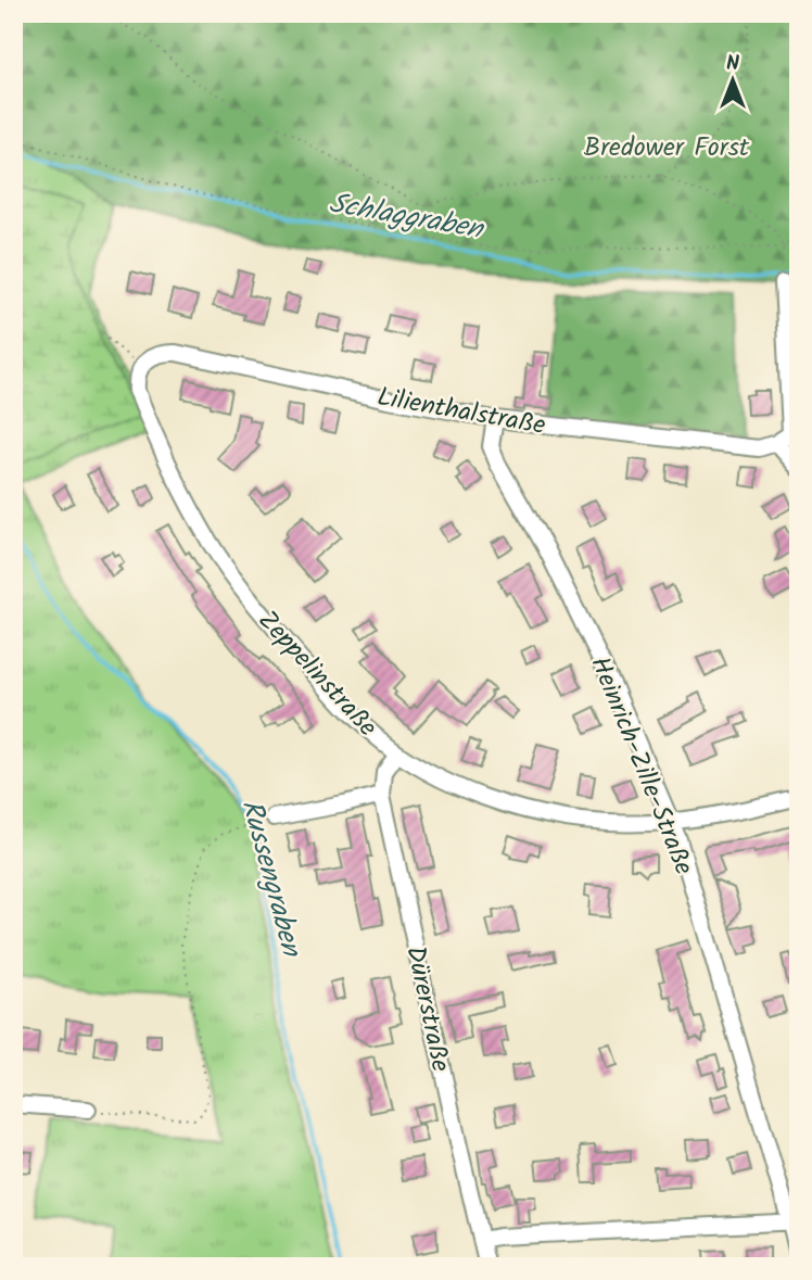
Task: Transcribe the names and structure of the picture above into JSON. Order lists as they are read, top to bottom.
{
  "streets": {
    "street": [
      "Lilienthalstraße",
      "Zeppelinstraße",
      "Heinrich-Zille-Straße",
      "Dürerstraße"
    ]
  },
  "crossings": [
    ["Lilienthalstraße", "Zeppelinstraße"],
    ["Lilienthalstraße", "Heinrich-Zille-Straße"],
    ["Zeppelinstraße", "Heinrich-Zille-Straße"],
    ["Zeppelinstraße", "Dürerstraße"]
  ],
  "water": ["Schlaggraben", "Russengraben"],
  "parks": ["Bredower Forst"],
  "north": "top"
}
